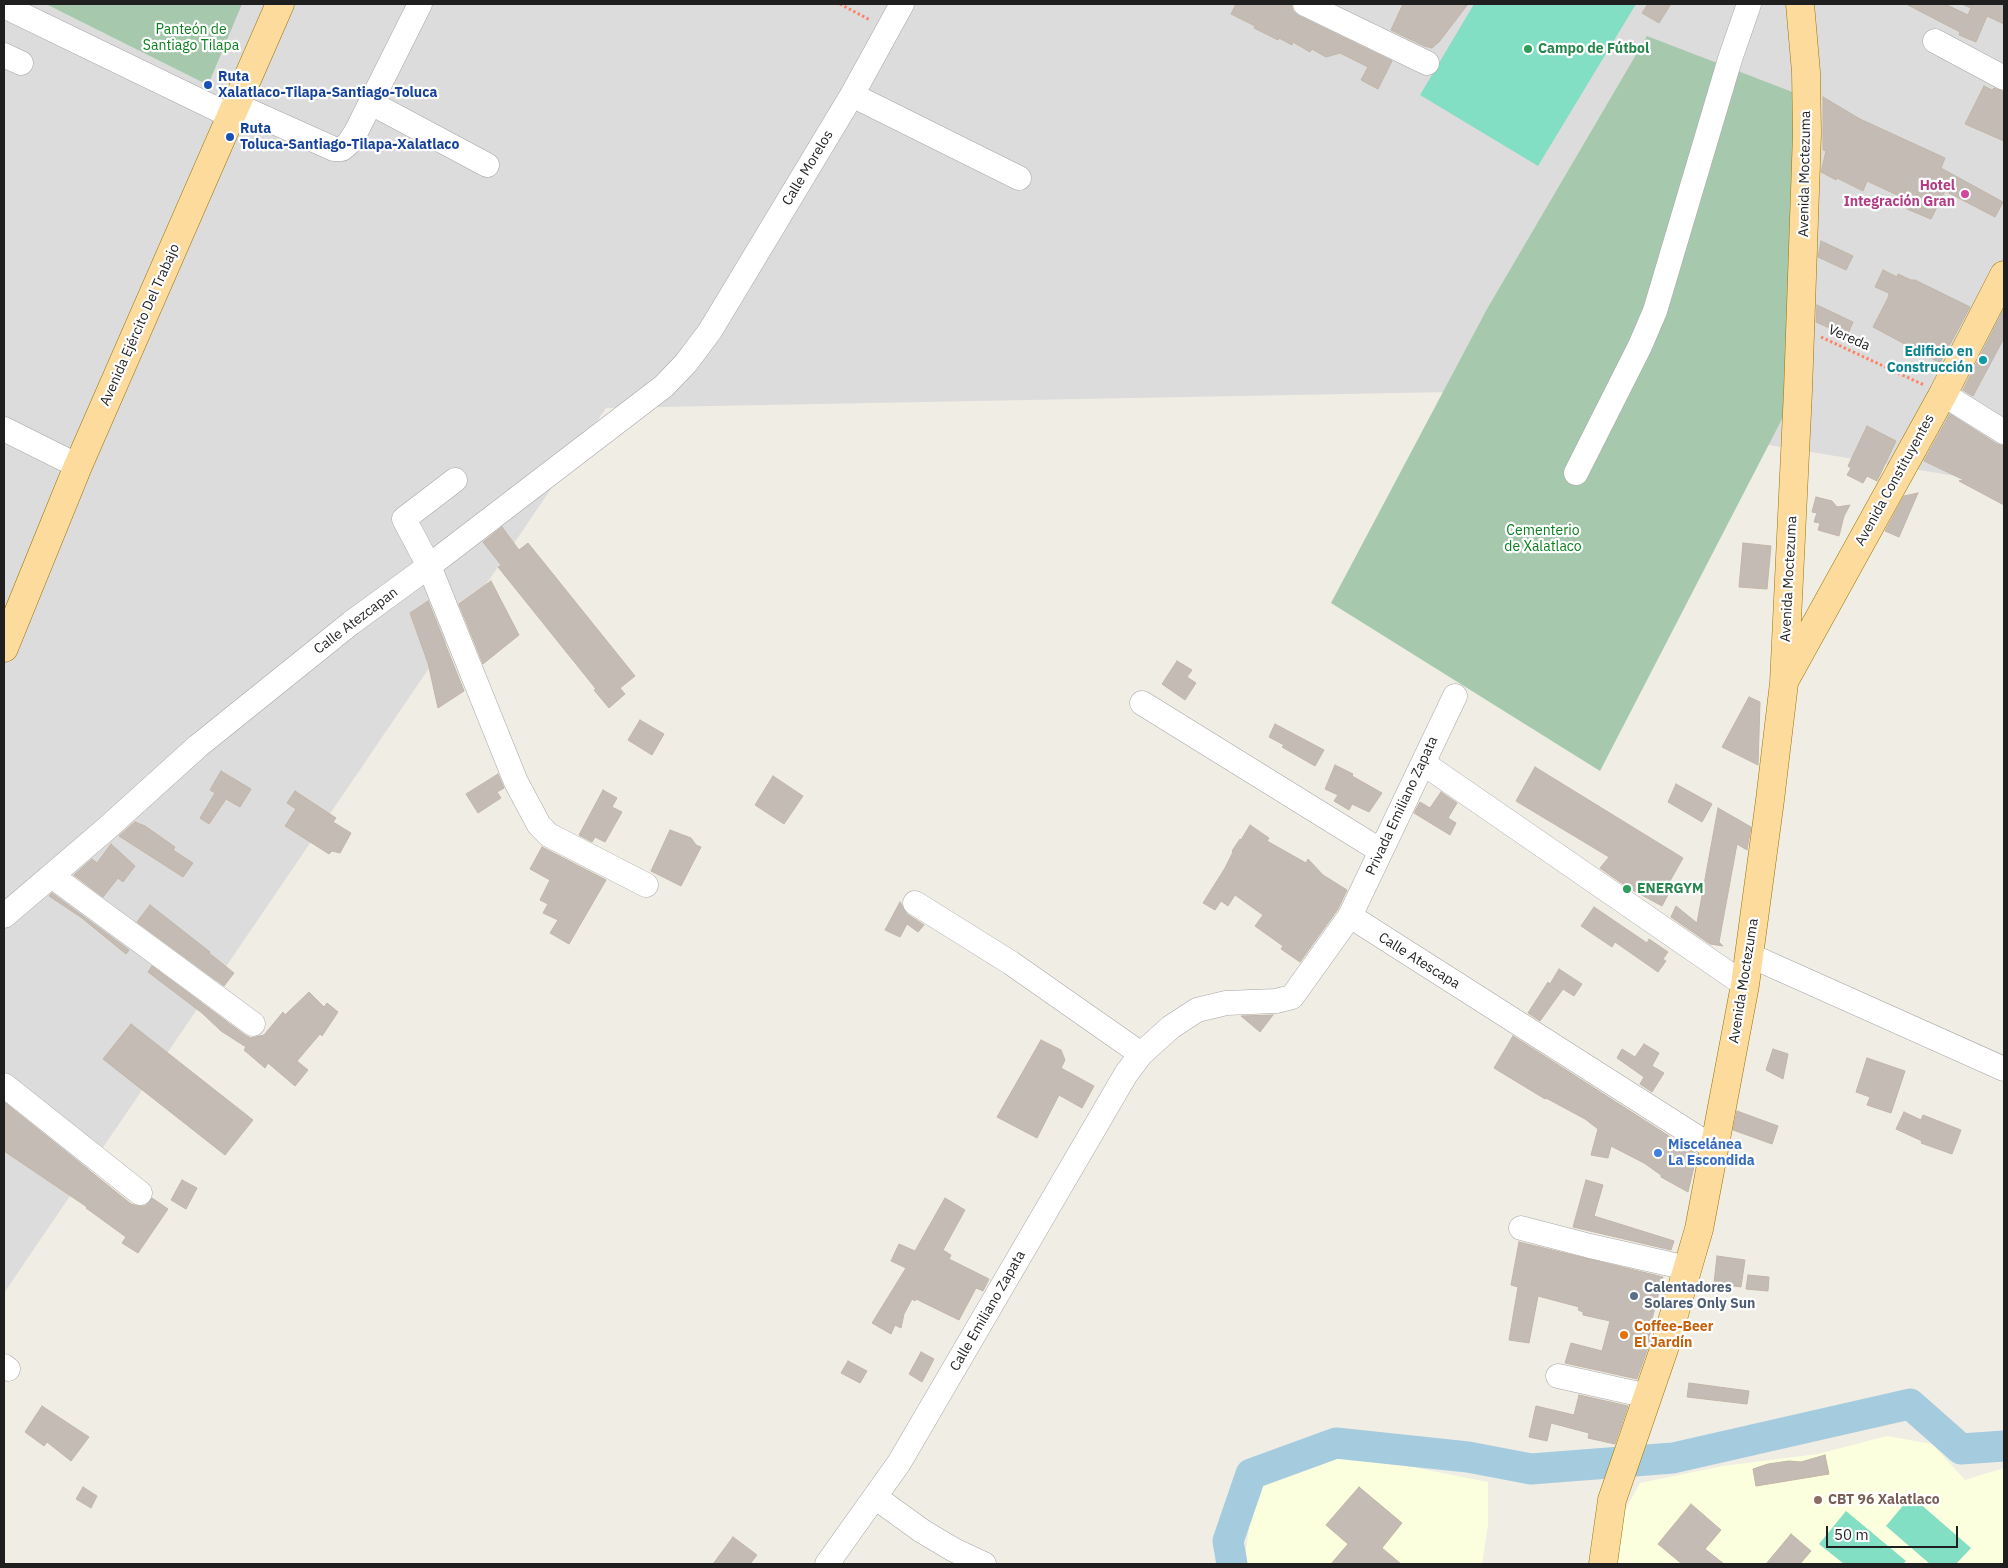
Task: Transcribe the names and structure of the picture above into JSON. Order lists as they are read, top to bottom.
{
  "streets": {
    "main road": ["Avenida Moctezuma", "Avenida Ejército Del Trabajo", "Avenida Constituyentes"],
    "street": [
      "Calle Morelos",
      "Calle Atezcapan",
      "Privada Emiliano Zapata",
      "Calle Atescapa",
      "Calle Emiliano Zapata"
    ],
    "path": ["Vereda"]
  },
  "crossings": [
    ["Calle Morelos", "Calle Atezcapan"],
    ["Avenida Moctezuma", "Vereda"],
    ["Avenida Moctezuma", "Avenida Constituyentes"],
    ["Avenida Moctezuma", "Calle Atescapa"],
    ["Vereda", "Avenida Constituyentes"],
    ["Privada Emiliano Zapata", "Calle Atescapa"]
  ],
  "parks": ["Panteón de Santiago Tilapa", "Cementerio de Xalatlaco"],
  "places": [
    "Campo de Fútbol",
    "Ruta Xalatlaco-Tilapa-Santiago-Toluca",
    "Ruta Toluca-Santiago-Tilapa-Xalatlaco",
    "Hotel Integración Gran",
    "Edificio en Construcción",
    "ENERGYM",
    "Miscelánea La Escondida",
    "Calentadores Solares Only Sun",
    "Coffee-Beer El Jardín",
    "CBT 96 Xalatlaco"
  ],
  "scale_bar": "50 m"
}
